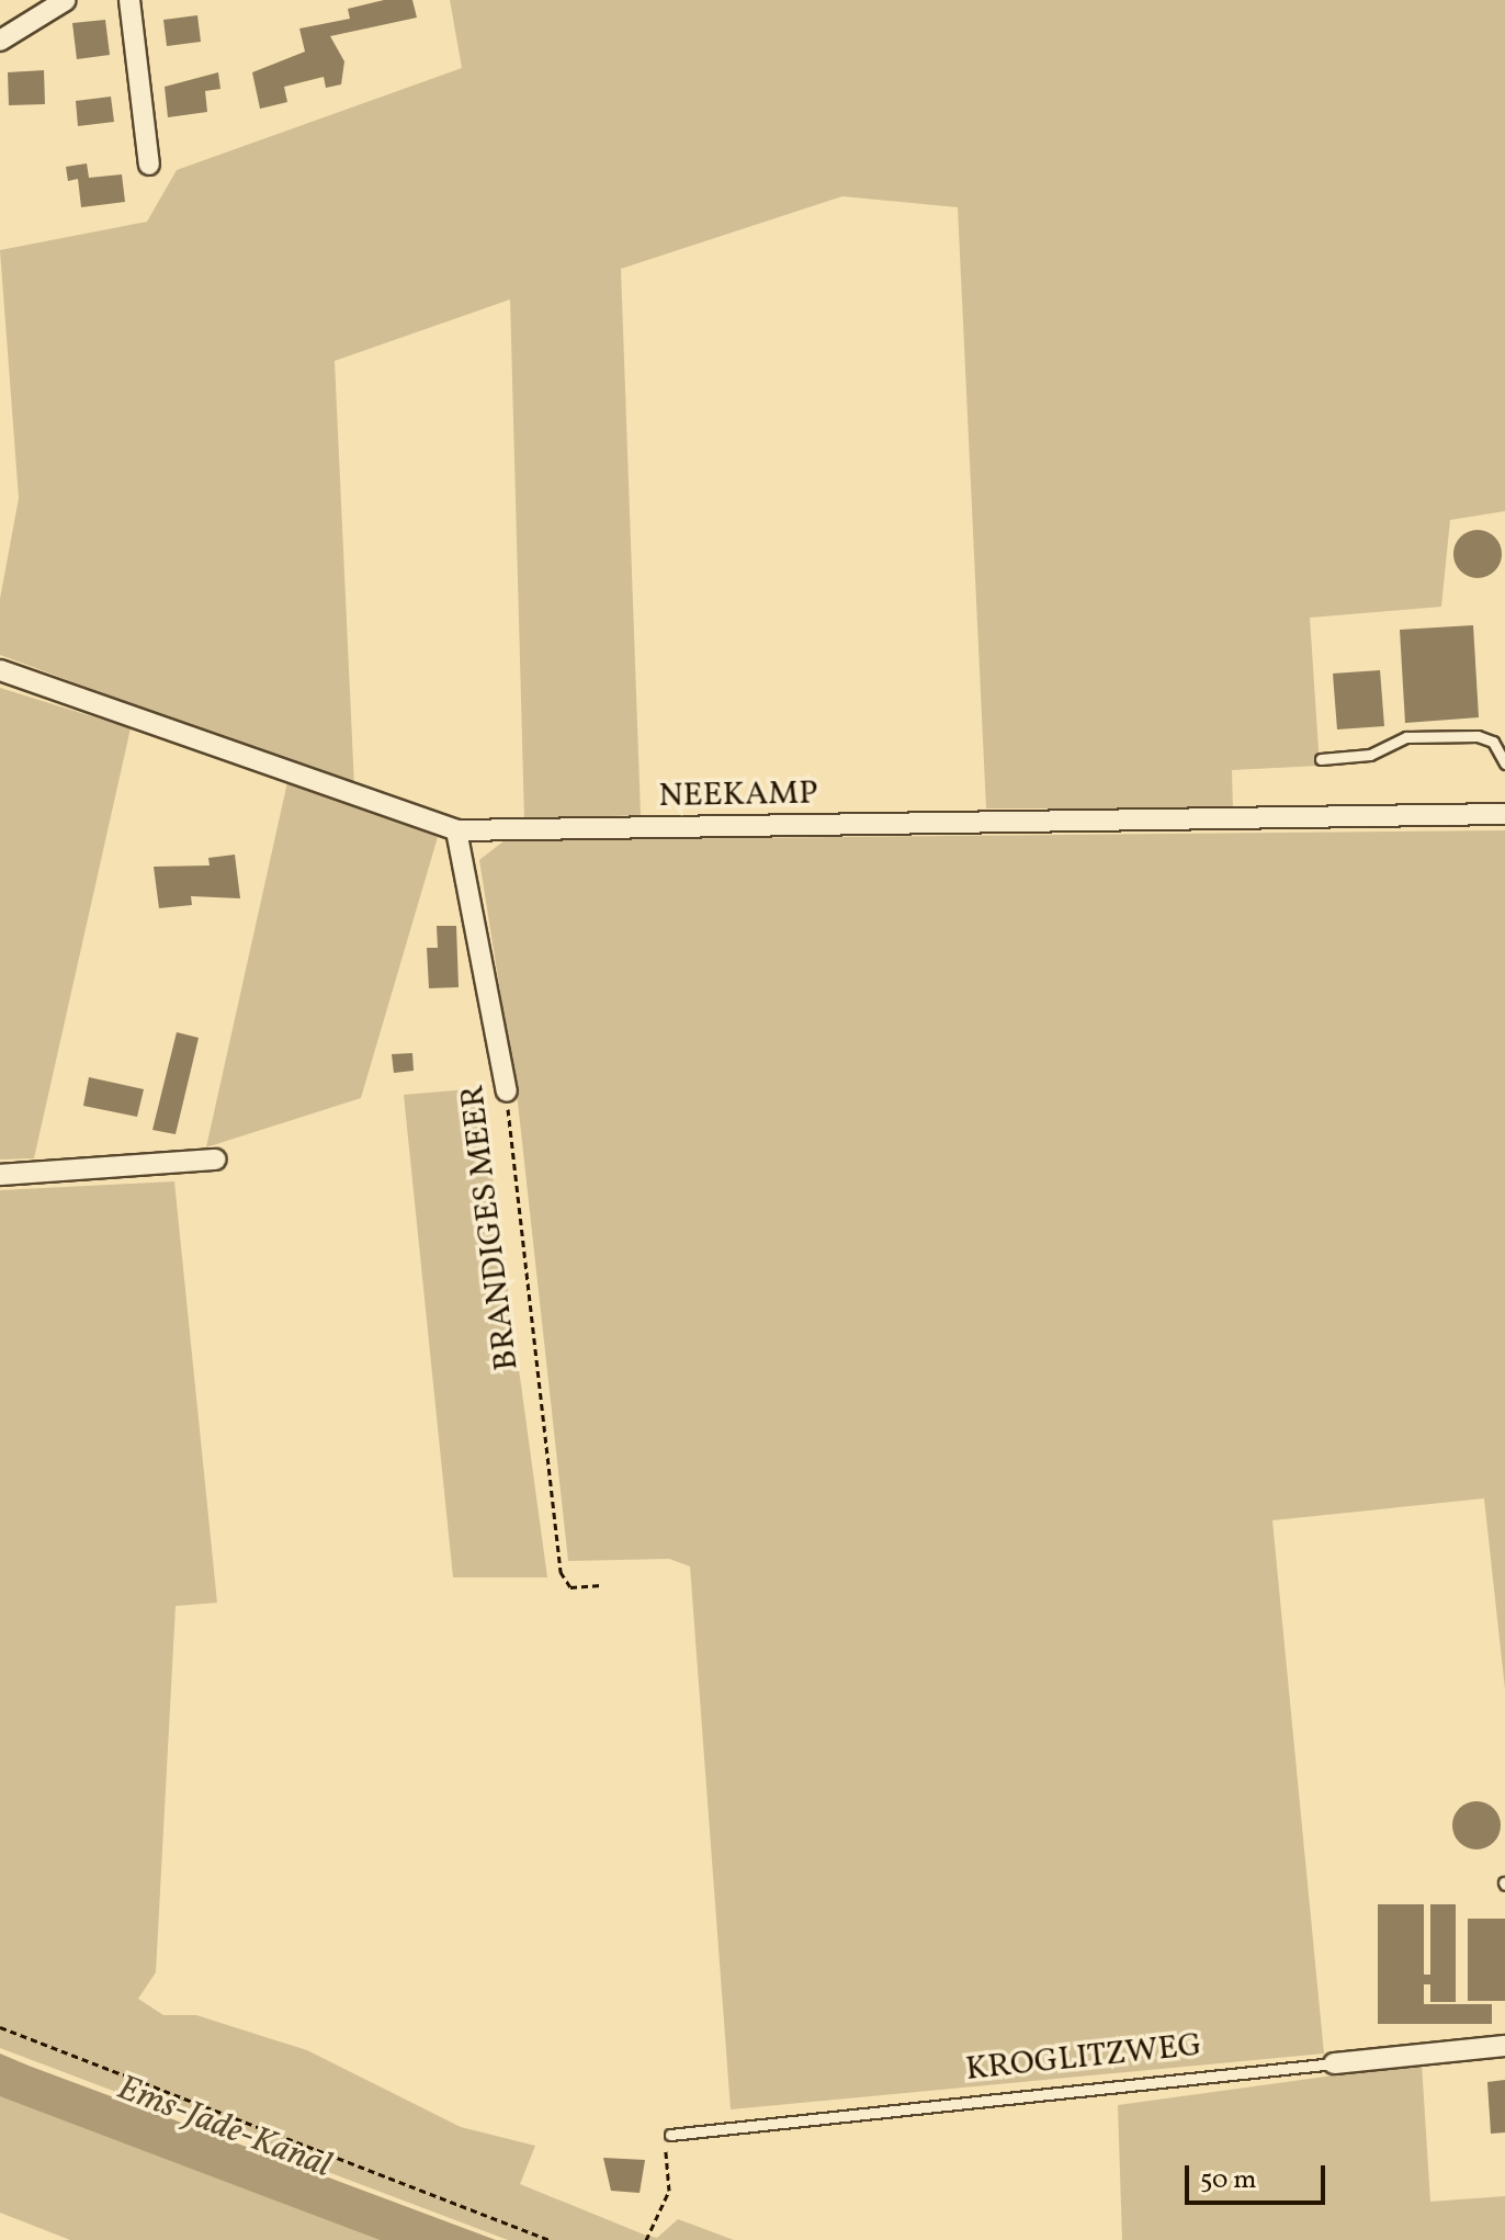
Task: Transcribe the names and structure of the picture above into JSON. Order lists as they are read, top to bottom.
{
  "streets": {
    "street": ["NEEKAMP", "BRANDIGES MEER", "KROGLITZWEG"]
  },
  "crossings": [
    ["NEEKAMP", "BRANDIGES MEER"]
  ],
  "water": ["Ems-Jade-Kanal"],
  "scale_bar": "50 m"
}
